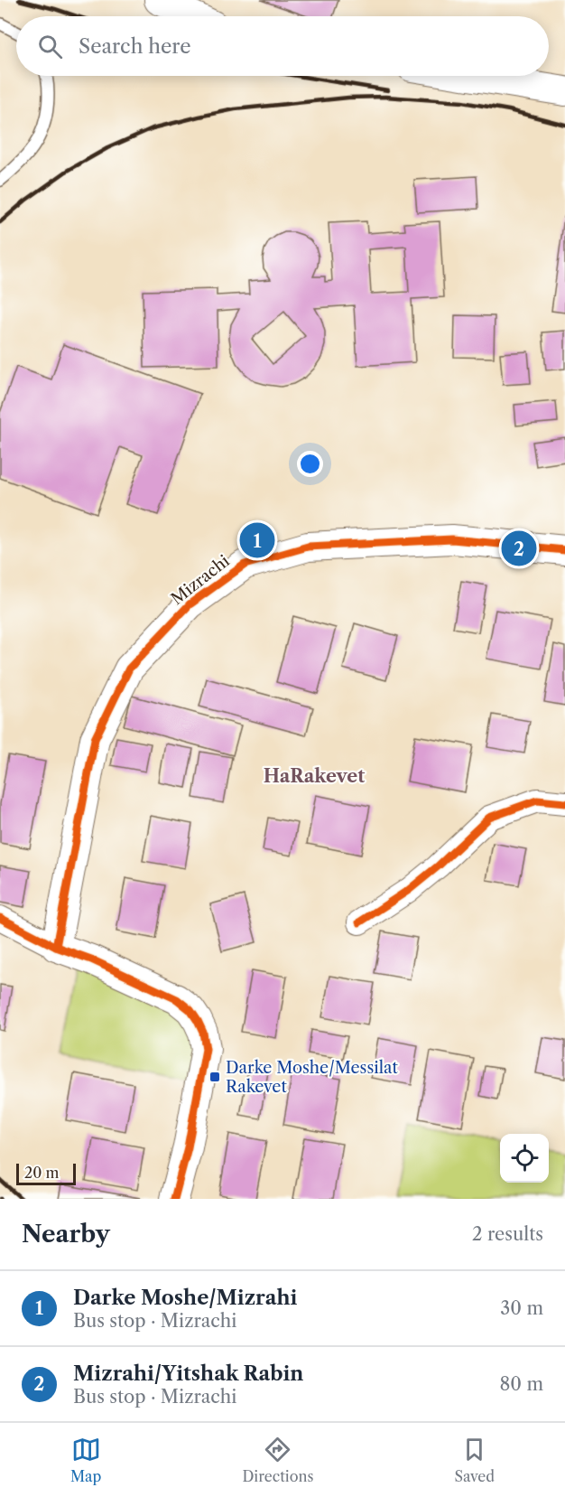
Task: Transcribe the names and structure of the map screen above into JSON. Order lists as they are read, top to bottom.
{
  "streets": {
    "street": ["Mizrachi"]
  },
  "districts": ["HaRakevet"],
  "places": {
    "transit": ["Darke Moshe/Messilat Rakevet"]
  },
  "scale_bar": "20 m",
  "page": {
    "search": "Search here",
    "pins": ["1", "2"],
    "scale": "20 m",
    "heading": ["Nearby", "2 results"],
    "list": [
      {
        "mark": "1",
        "name": "Darke Moshe/Mizrahi",
        "note": "Bus stop · Mizrachi",
        "value": "30 m"
      },
      {
        "mark": "2",
        "name": "Mizrahi/Yitshak Rabin",
        "note": "Bus stop · Mizrachi",
        "value": "80 m"
      }
    ],
    "nav": ["Map", "Directions", "Saved"]
  }
}
